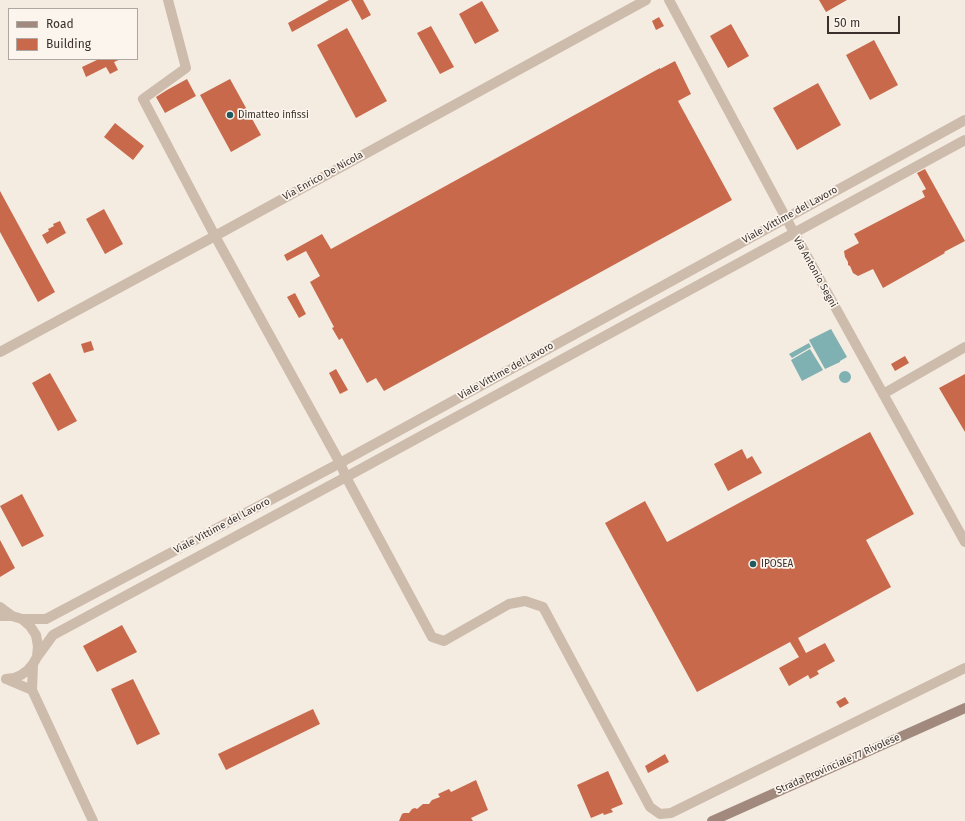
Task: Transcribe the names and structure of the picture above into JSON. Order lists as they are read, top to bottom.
{
  "streets": {
    "main road": ["Strada Provinciale 77 Rivolese"],
    "street": ["Via Enrico De Nicola", "Viale Vittime del Lavoro", "Via Antonio Segni"]
  },
  "crossings": [
    ["Viale Vittime del Lavoro", "Via Antonio Segni"]
  ],
  "places": ["Dimatteo infissi", "IPOSEA"],
  "legend": ["Road", "Building"],
  "scale_bar": "50 m"
}
